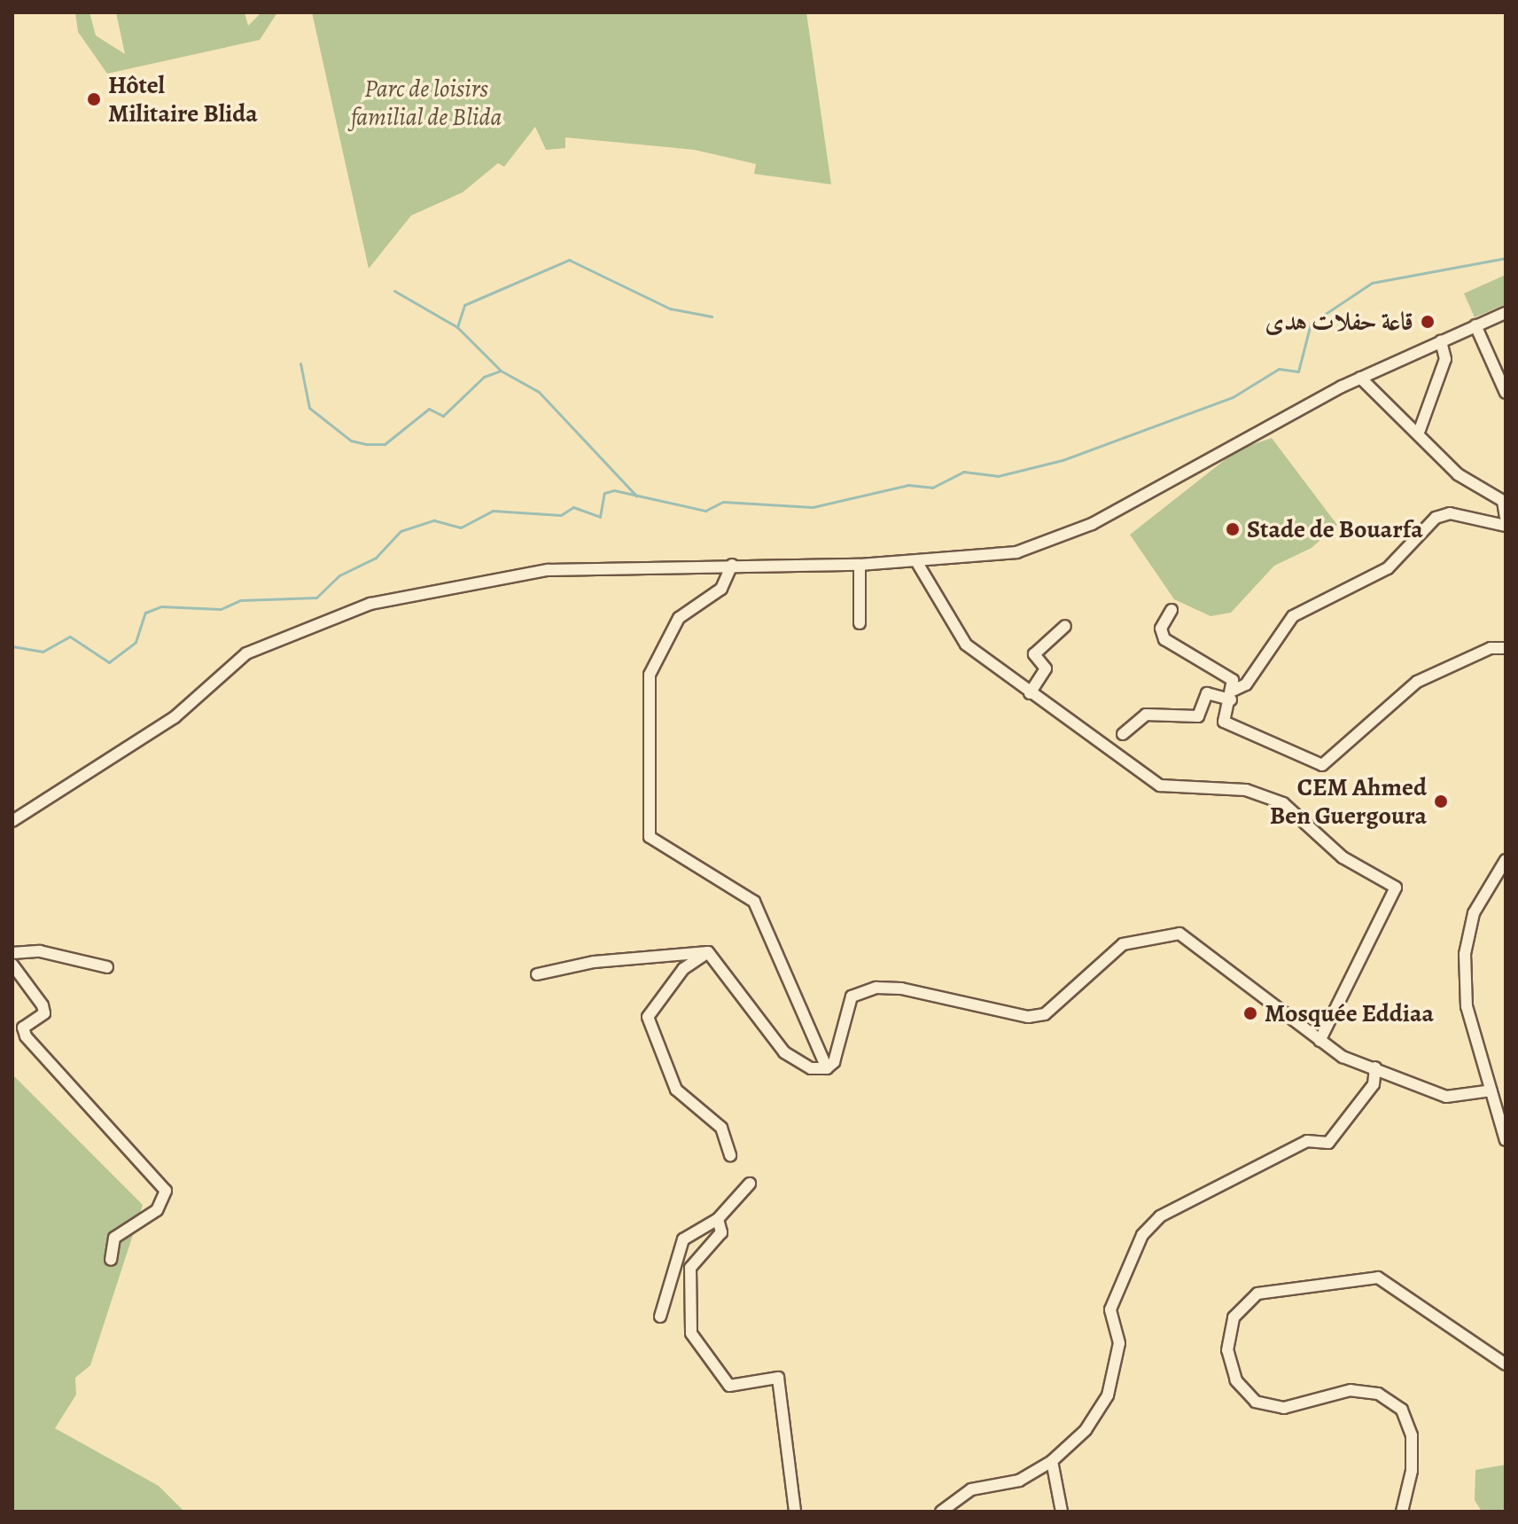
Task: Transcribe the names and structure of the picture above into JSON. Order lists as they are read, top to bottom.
{
  "parks": ["Parc de loisirs familial de Blida"],
  "places": [
    "Hôtel Militaire Blida",
    "قاعة حفلات هدى",
    "Stade de Bouarfa",
    "CEM Ahmed Ben Guergoura",
    "Mosquée Eddiaa"
  ]
}
